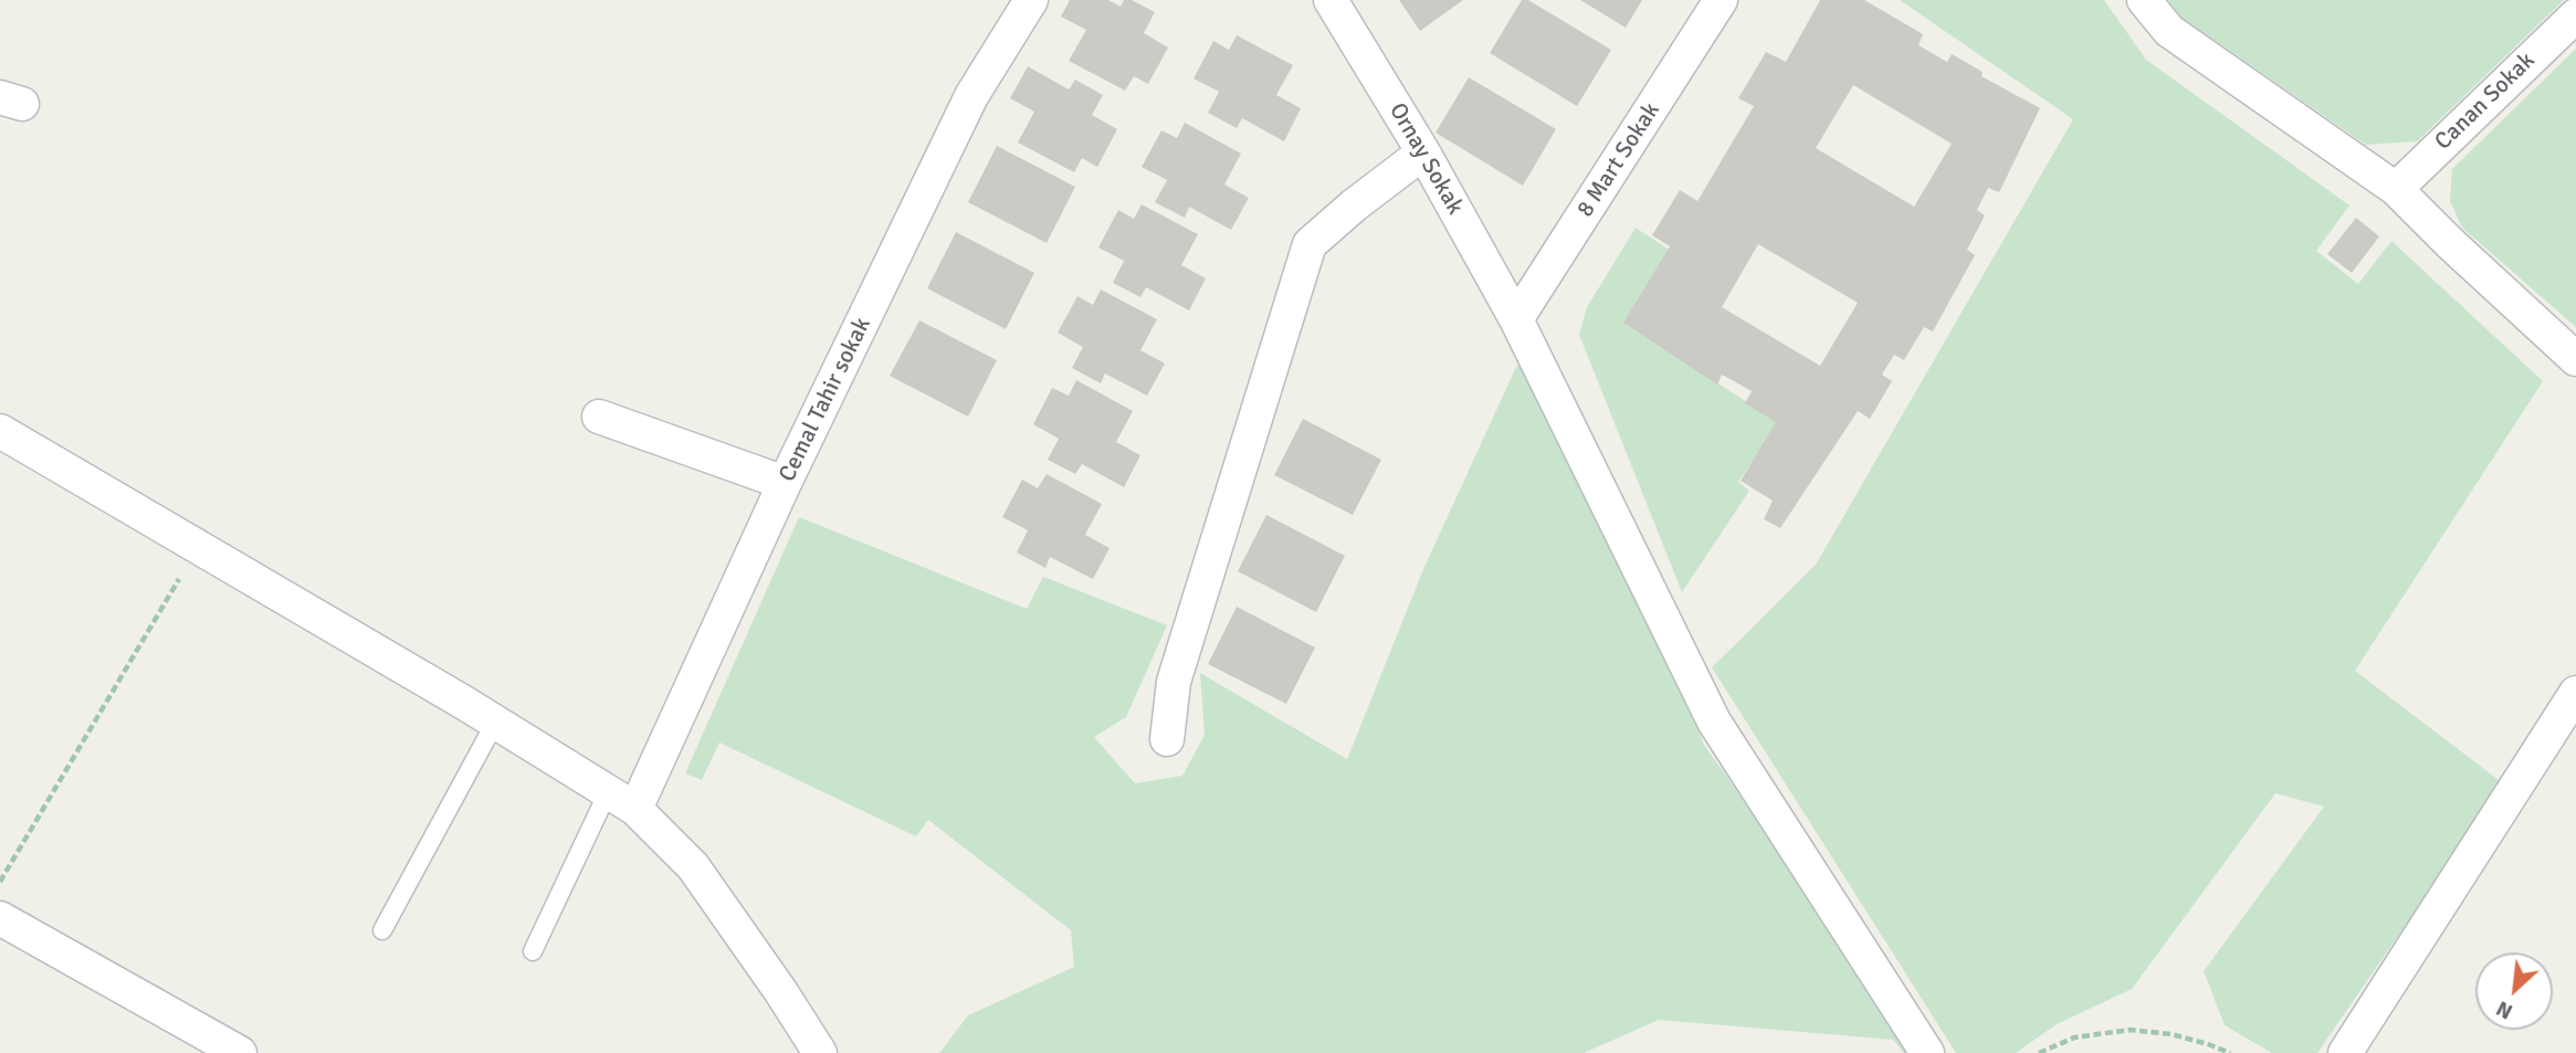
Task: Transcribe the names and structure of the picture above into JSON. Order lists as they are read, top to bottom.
{
  "streets": {
    "street": [
      "Canan Sokak",
      "Ornay Sokak",
      "8 Mart Sokak",
      "Cemal Tahir sokak"
    ]
  },
  "crossings": [
    ["Ornay Sokak", "8 Mart Sokak"]
  ],
  "north": "bottom left"
}
